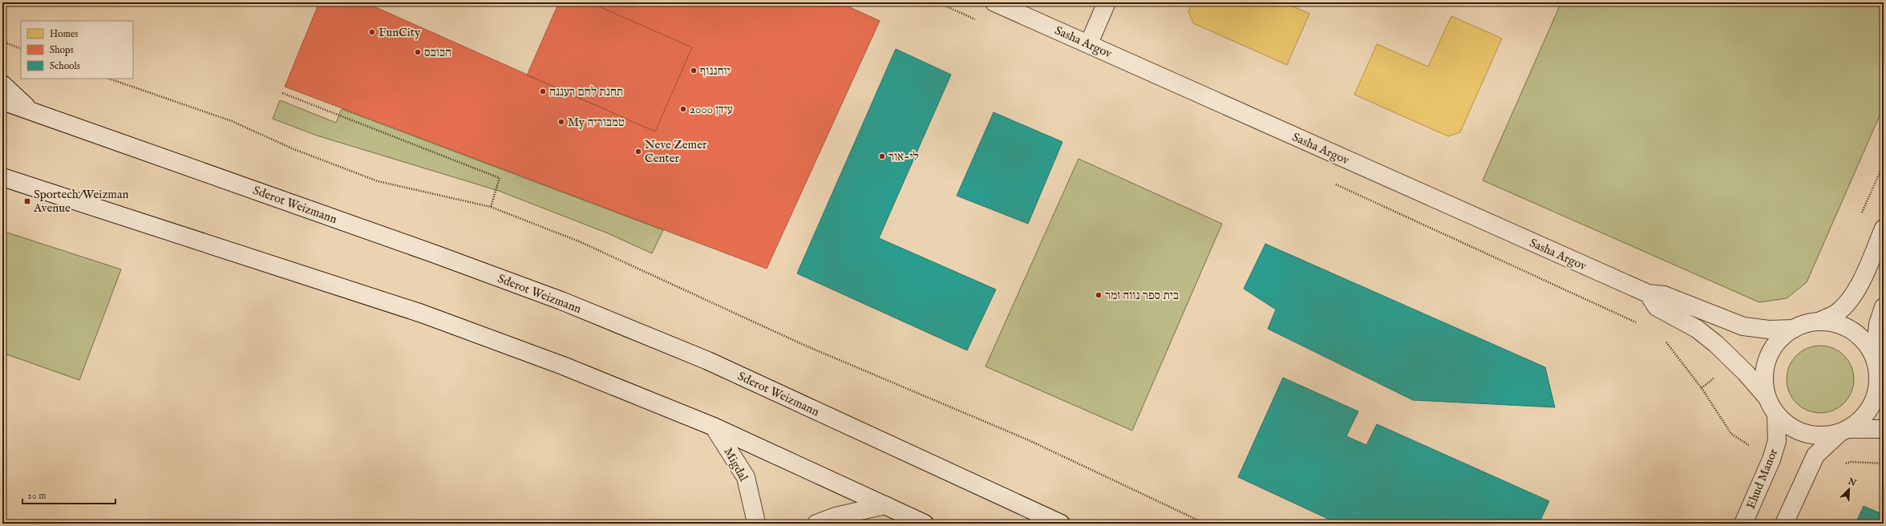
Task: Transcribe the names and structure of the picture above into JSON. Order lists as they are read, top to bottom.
{
  "streets": {
    "main road": [
      "Sasha Argov",
      "Sderot Weizmann",
      "Migdal",
      "Ehud Manor"
    ]
  },
  "crossings": [
    ["Sasha Argov", "Ehud Manor"]
  ],
  "places": {
    "other": [
      "FunCity",
      "הכובס",
      "יוחננוף",
      "תחנת לחם רעננה",
      "עידן 2000",
      "My טמבוריה",
      "Neve Zemer Center",
      "לי-אור",
      "בית ספר נווה זמר"
    ],
    "transit": ["Sportech/Weizman Avenue"]
  },
  "legend": ["Homes", "Shops", "Schools"],
  "scale_bar": "20 m",
  "north": "top right"
}
